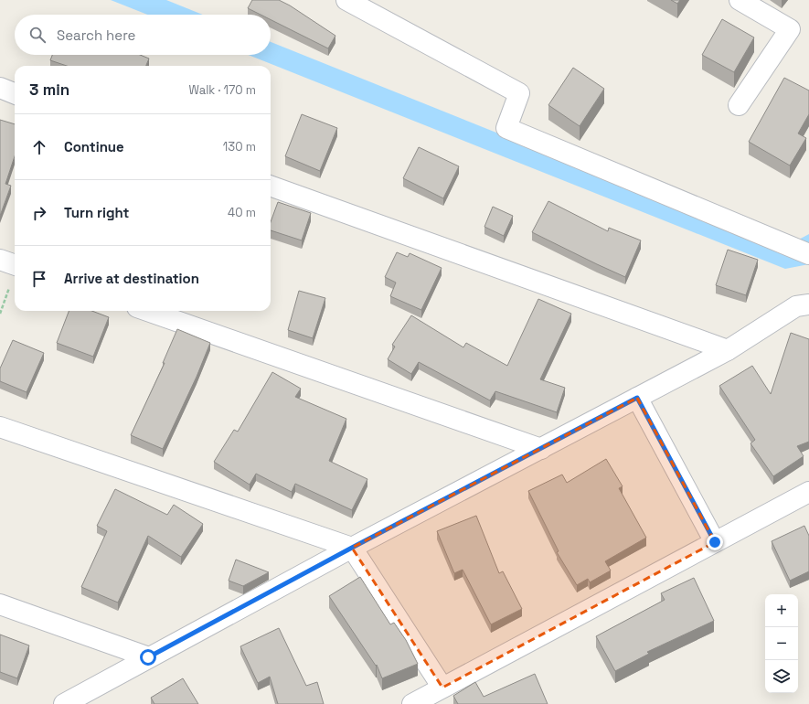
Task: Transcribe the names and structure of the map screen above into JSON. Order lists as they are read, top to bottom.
{
  "page": {
    "search": "Search here",
    "heading": ["3 min", "Walk · 170 m"],
    "list": [
      ["Continue", "130 m"],
      ["Turn right", "40 m"],
      "Arrive at destination"
    ],
    "map_buttons": ["+", "−"]
  }
}
